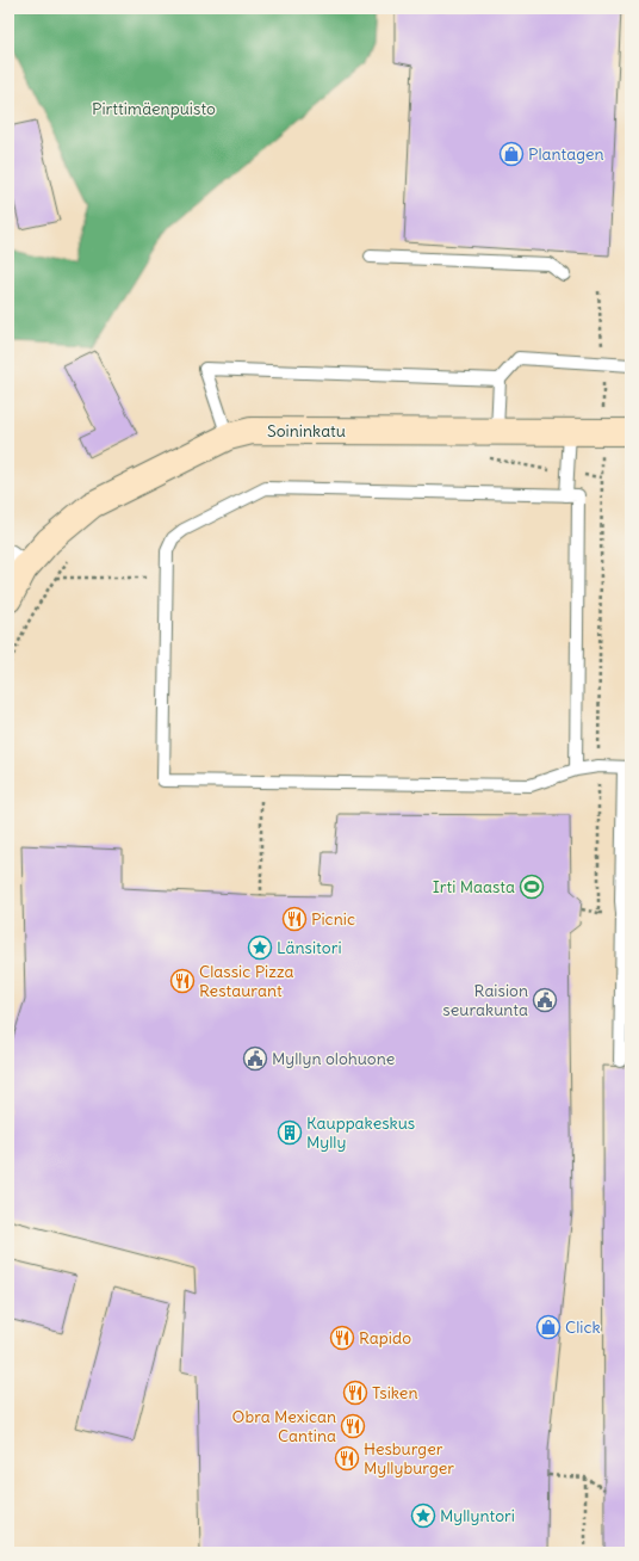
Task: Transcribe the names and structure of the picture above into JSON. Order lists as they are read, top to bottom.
{
  "streets": {
    "street": ["Soininkatu"]
  },
  "parks": ["Pirttimäenpuisto"],
  "places": {
    "shop": ["Plantagen", "Click"],
    "sports": ["Irti Maasta"],
    "restaurant": [
      "Picnic",
      "Classic Pizza Restaurant",
      "Rapido",
      "Tsiken",
      "Obra Mexican Cantina",
      "Hesburger Myllyburger"
    ],
    "place": ["Länsitori", "Myllyntori"],
    "public building": ["Raision seurakunta", "Myllyn olohuone"],
    "building": ["Kauppakeskus Mylly"]
  }
}
